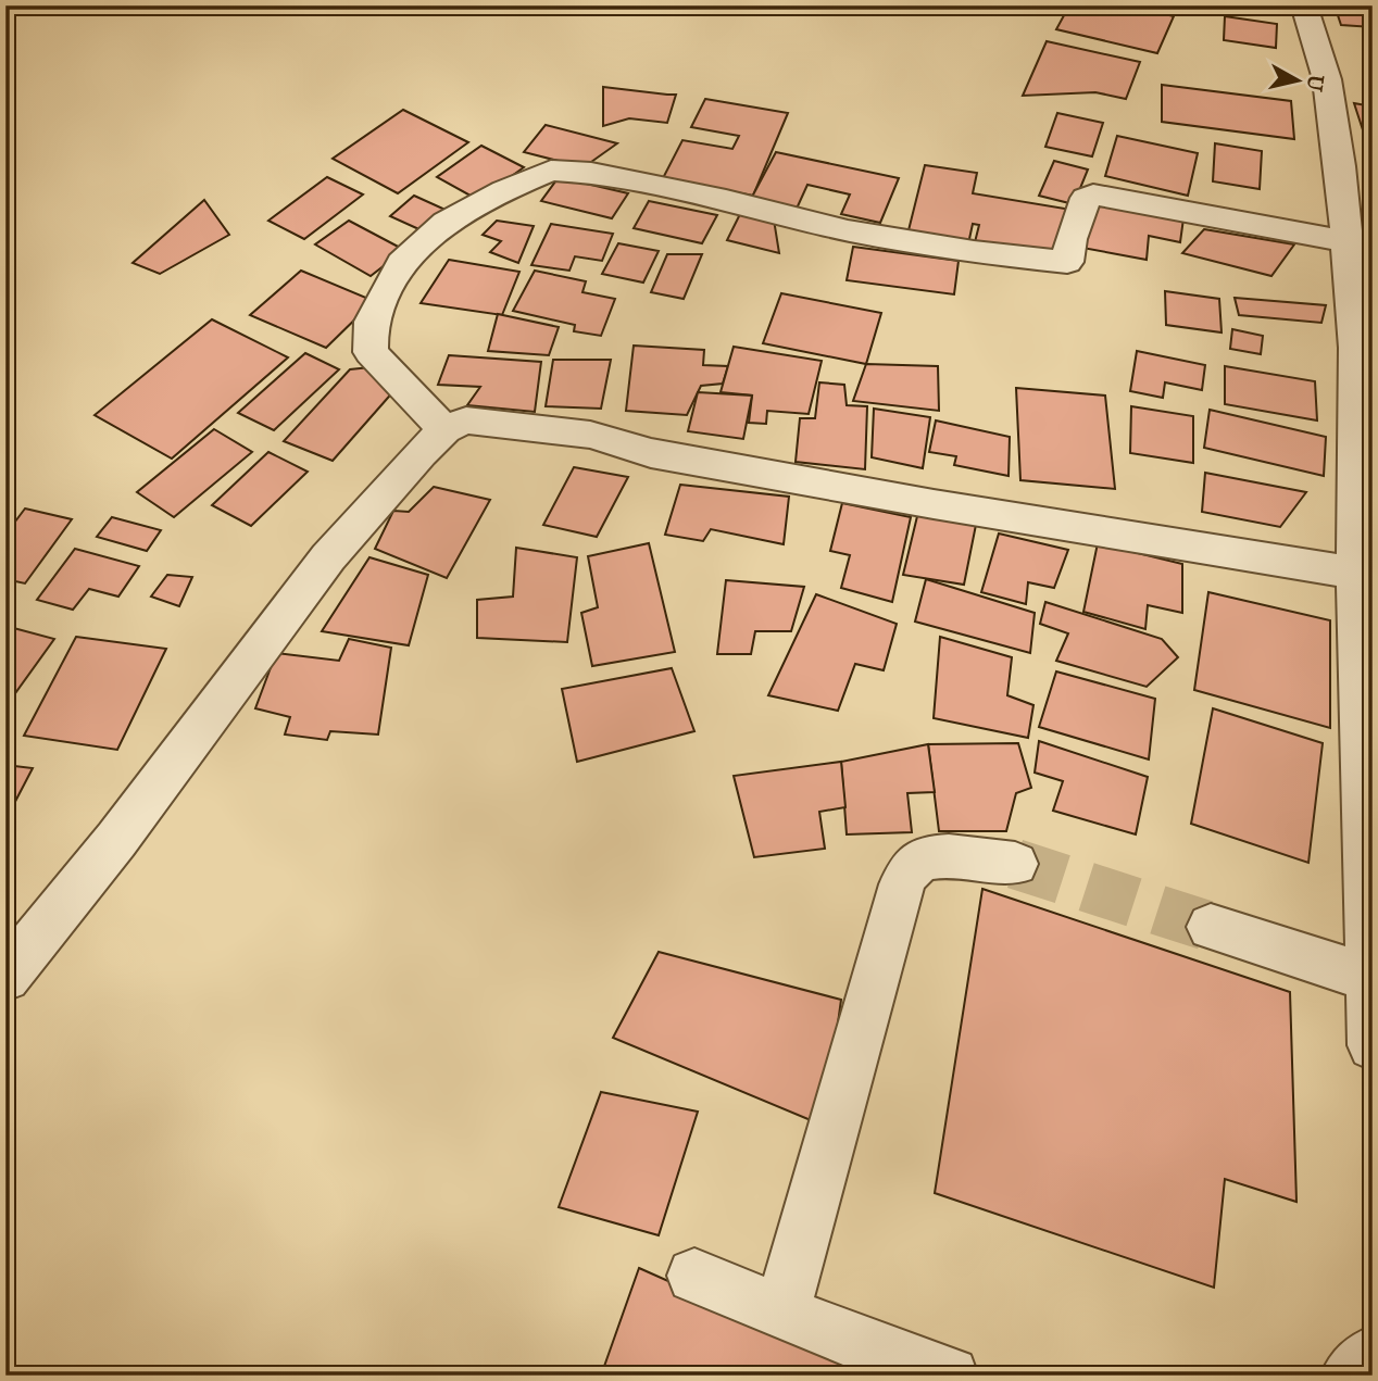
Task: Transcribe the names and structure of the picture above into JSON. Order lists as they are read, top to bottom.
{
  "north": "right"
}
